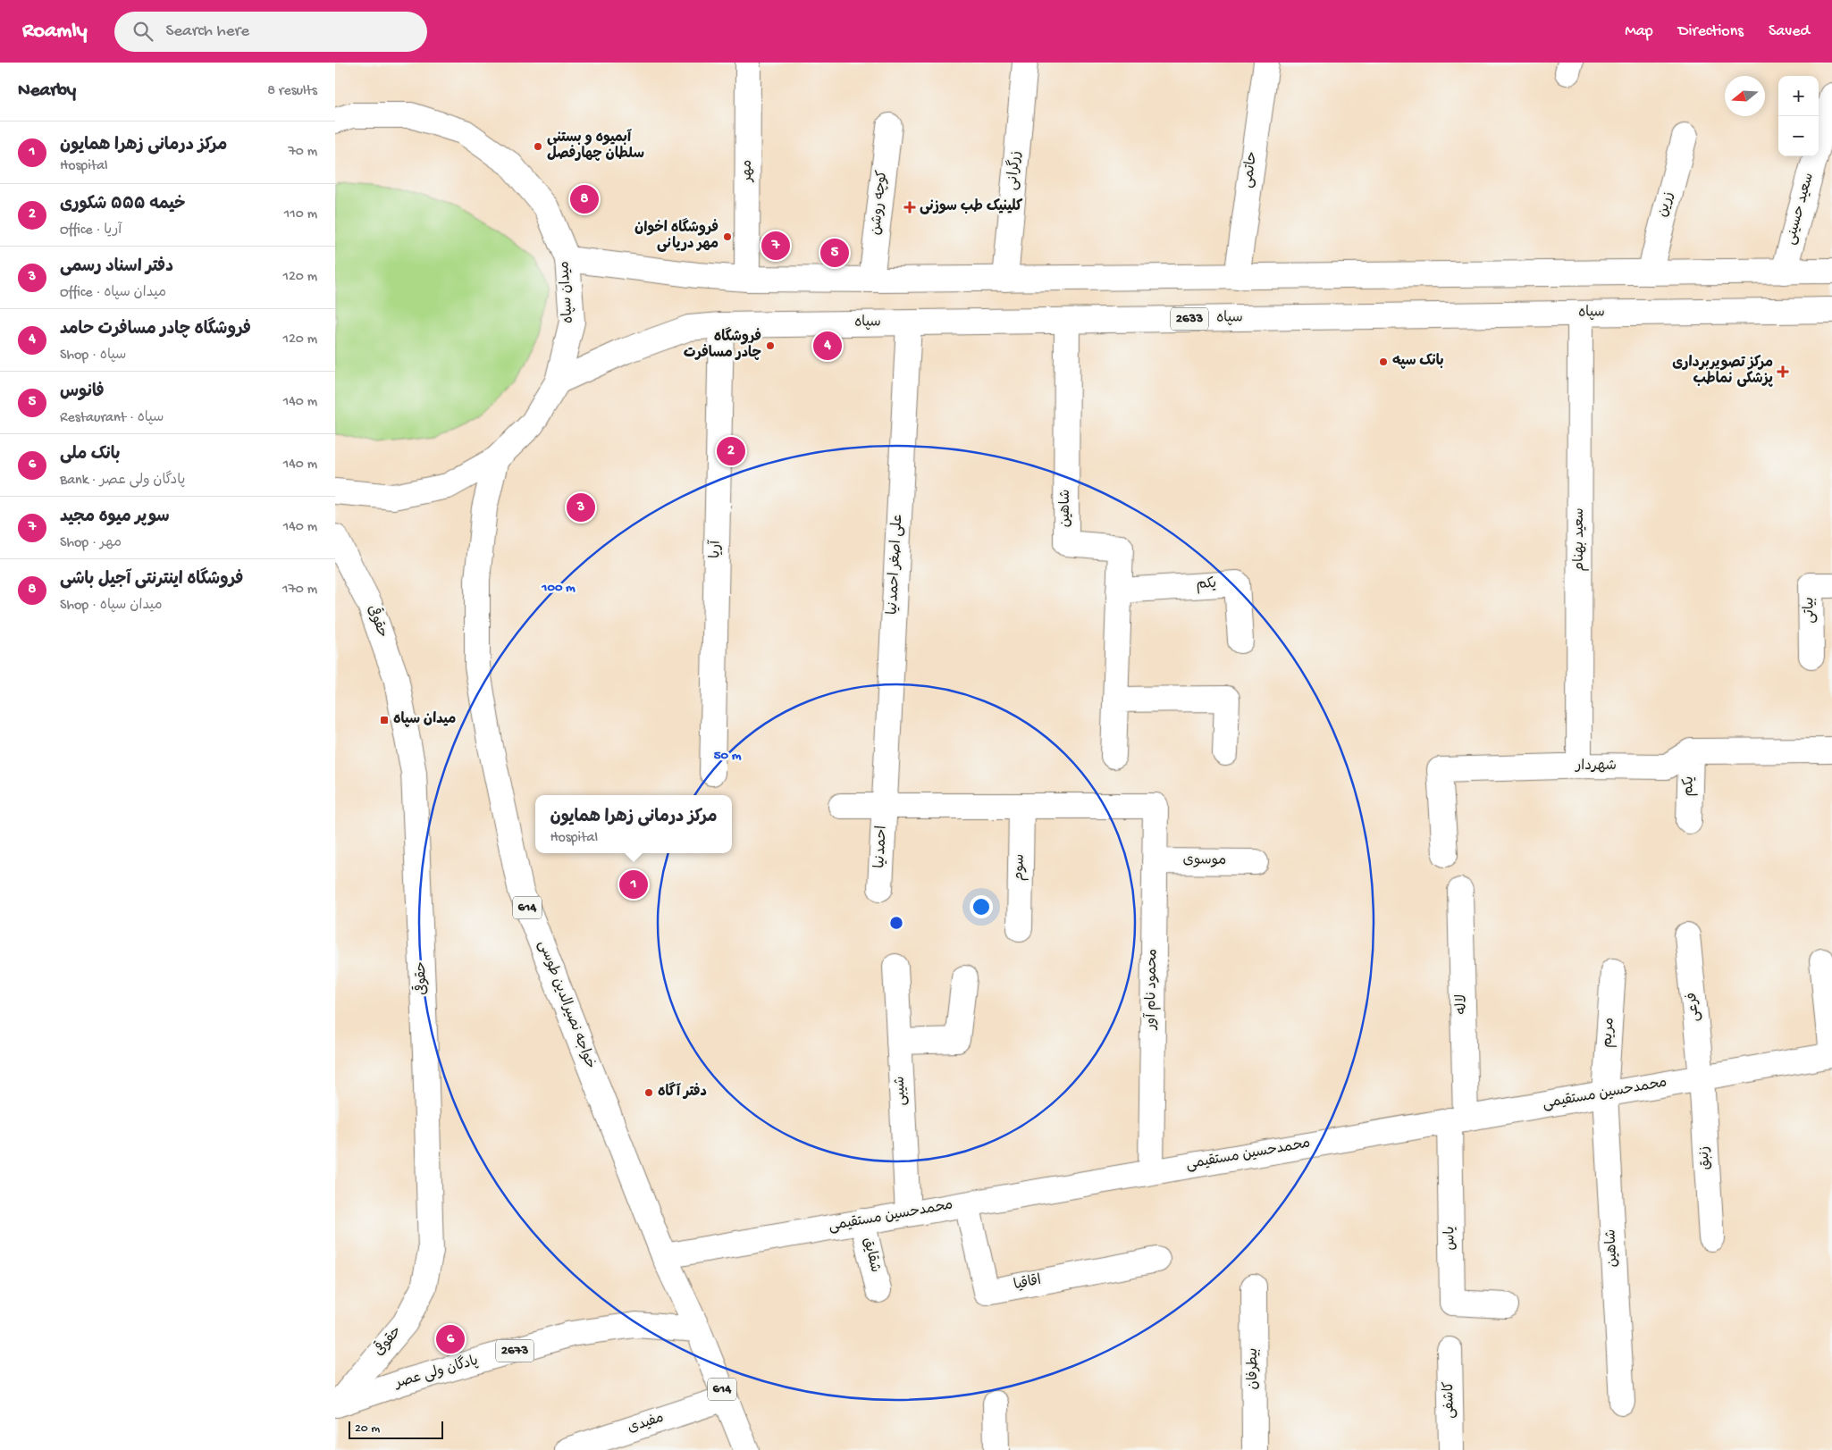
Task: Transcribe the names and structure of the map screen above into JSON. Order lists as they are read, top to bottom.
{
  "streets": {
    "main road": [
      "حاتمی",
      "مهر",
      "زرگرانی",
      "کوچه روشن",
      "زرین",
      "سعید حسینی",
      "میدان سپاه",
      "سپاه",
      "2633",
      "شاهین",
      "سعید بهنام",
      "آریا",
      "علی اصغر احمدنیا",
      "یکم",
      "بیاتی",
      "حقوقی",
      "شهردار",
      "احمدنیا",
      "موسوی",
      "سوم",
      "614",
      "محمود نام آور",
      "لاله",
      "خواجه نصیرالدین طوسی",
      "فرعی",
      "مریم",
      "شیبی",
      "محمدحسین مستقیمی",
      "زنبق",
      "یاس",
      "شقایق",
      "اقاقیا",
      "2673",
      "بیطرفان",
      "پادگان ولی عصر",
      "کاشفی",
      "مفیدی"
    ]
  },
  "crossings": [
    ["میدان سپاه", "سپاه"],
    ["میدان سپاه", "خواجه نصیرالدین طوسی"],
    ["سپاه", "شاهین"],
    ["سپاه", "سعید بهنام"],
    ["سپاه", "آریا"],
    ["سپاه", "علی اصغر احمدنیا"],
    ["شاهین", "یکم"],
    ["شاهین", "مریم"],
    ["شاهین", "محمدحسین مستقیمی"],
    ["سعید بهنام", "شهردار"],
    ["علی اصغر احمدنیا", "احمدنیا"],
    ["یکم", "شهردار"],
    ["حقوقی", "پادگان ولی عصر"],
    ["موسوی", "محمود نام آور"],
    ["سوم", "محمود نام آور"],
    ["محمود نام آور", "محمدحسین مستقیمی"],
    ["لاله", "محمدحسین مستقیمی"],
    ["لاله", "یاس"],
    ["خواجه نصیرالدین طوسی", "محمدحسین مستقیمی"],
    ["خواجه نصیرالدین طوسی", "پادگان ولی عصر"],
    ["خواجه نصیرالدین طوسی", "مفیدی"],
    ["فرعی", "محمدحسین مستقیمی"],
    ["فرعی", "زنبق"],
    ["مریم", "محمدحسین مستقیمی"],
    ["شیبی", "محمدحسین مستقیمی"],
    ["محمدحسین مستقیمی", "زنبق"],
    ["محمدحسین مستقیمی", "یاس"],
    ["محمدحسین مستقیمی", "شقایق"],
    ["محمدحسین مستقیمی", "اقاقیا"]
  ],
  "places": {
    "other": [
      "آبمیوه و بستنی سلطان چهارفصل",
      "فروشگاه اخوان مهر دریانی",
      "فروشگاه چادر مسافرت",
      "بانک سپه",
      "دفتر آگاه"
    ],
    "health": ["کلینیک طب سوزنی", "مرکز تصویربرداری پزشکی نماطب"],
    "transit": ["میدان سپاه"]
  },
  "scale_bar": "20 m",
  "north": "left",
  "page": {
    "header": "Roamly",
    "search": "Search here",
    "nav": ["Map", "Directions", "Saved"],
    "heading": ["Nearby", "8 results"],
    "map_buttons": ["+", "−"],
    "list": [
      {
        "mark": "1",
        "name": "مرکز درمانی زهرا همایون",
        "note": "Hospital",
        "value": "70 m"
      },
      {
        "mark": "2",
        "name": "خیمه ۵۵۵ شکوری",
        "note": "Office · آریا",
        "value": "110 m"
      },
      {
        "mark": "3",
        "name": "دفتر اسناد رسمی",
        "note": "Office · میدان سپاه",
        "value": "120 m"
      },
      {
        "mark": "4",
        "name": "فروشگاه چادر مسافرت حامد",
        "note": "Shop · سپاه",
        "value": "120 m"
      },
      {
        "mark": "5",
        "name": "فانوس",
        "note": "Restaurant · سپاه",
        "value": "140 m"
      },
      {
        "mark": "6",
        "name": "بانک ملی",
        "note": "Bank · پادگان ولی عصر",
        "value": "140 m"
      },
      {
        "mark": "7",
        "name": "سوپر میوه مجید",
        "note": "Shop · مهر",
        "value": "140 m"
      },
      {
        "mark": "8",
        "name": "فروشگاه اینترنتی آجیل باشی",
        "note": "Shop · میدان سپاه",
        "value": "170 m"
      }
    ],
    "pins": [
      "8",
      "7",
      "5",
      "4",
      "2",
      "3",
      "1",
      "6"
    ],
    "popup": ["مرکز درمانی زهرا همایون", "Hospital"],
    "scale": "20 m"
  },
  "rings": ["100 m", "50 m"]
}
